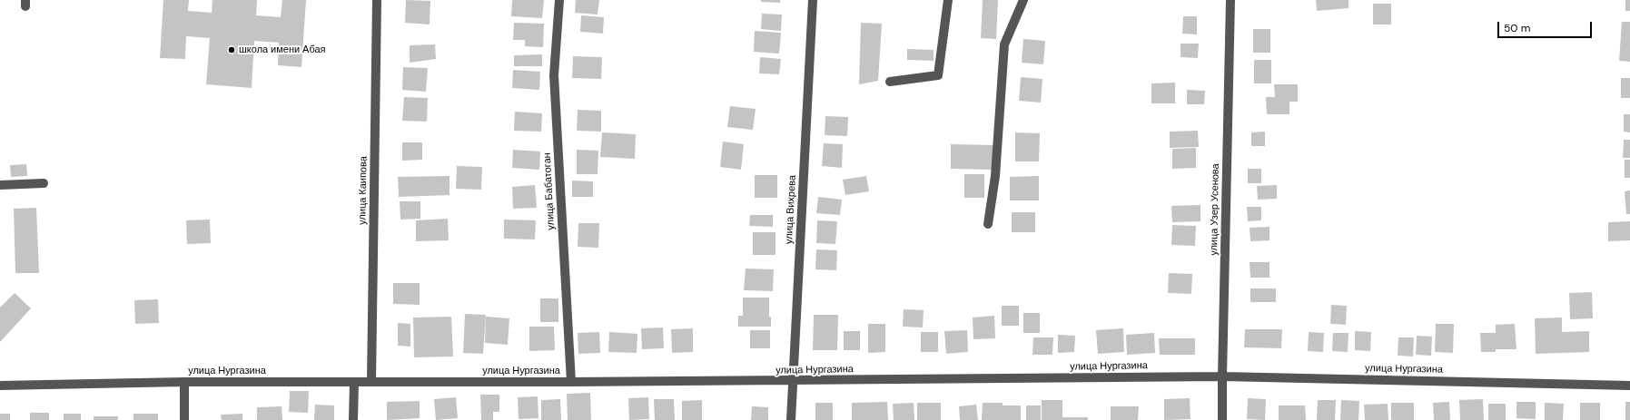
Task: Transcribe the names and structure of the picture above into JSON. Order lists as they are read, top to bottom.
{
  "streets": {
    "street": [
      "улица Каипова",
      "улица Бабатоган",
      "улица Вихрева",
      "улица Узер Усенова",
      "улица Нургазина"
    ]
  },
  "crossings": [
    ["улица Каипова", "улица Нургазина"],
    ["улица Бабатоган", "улица Нургазина"],
    ["улица Вихрева", "улица Нургазина"],
    ["улица Узер Усенова", "улица Нургазина"]
  ],
  "places": ["школа имени Абая"],
  "scale_bar": "50 m"
}
